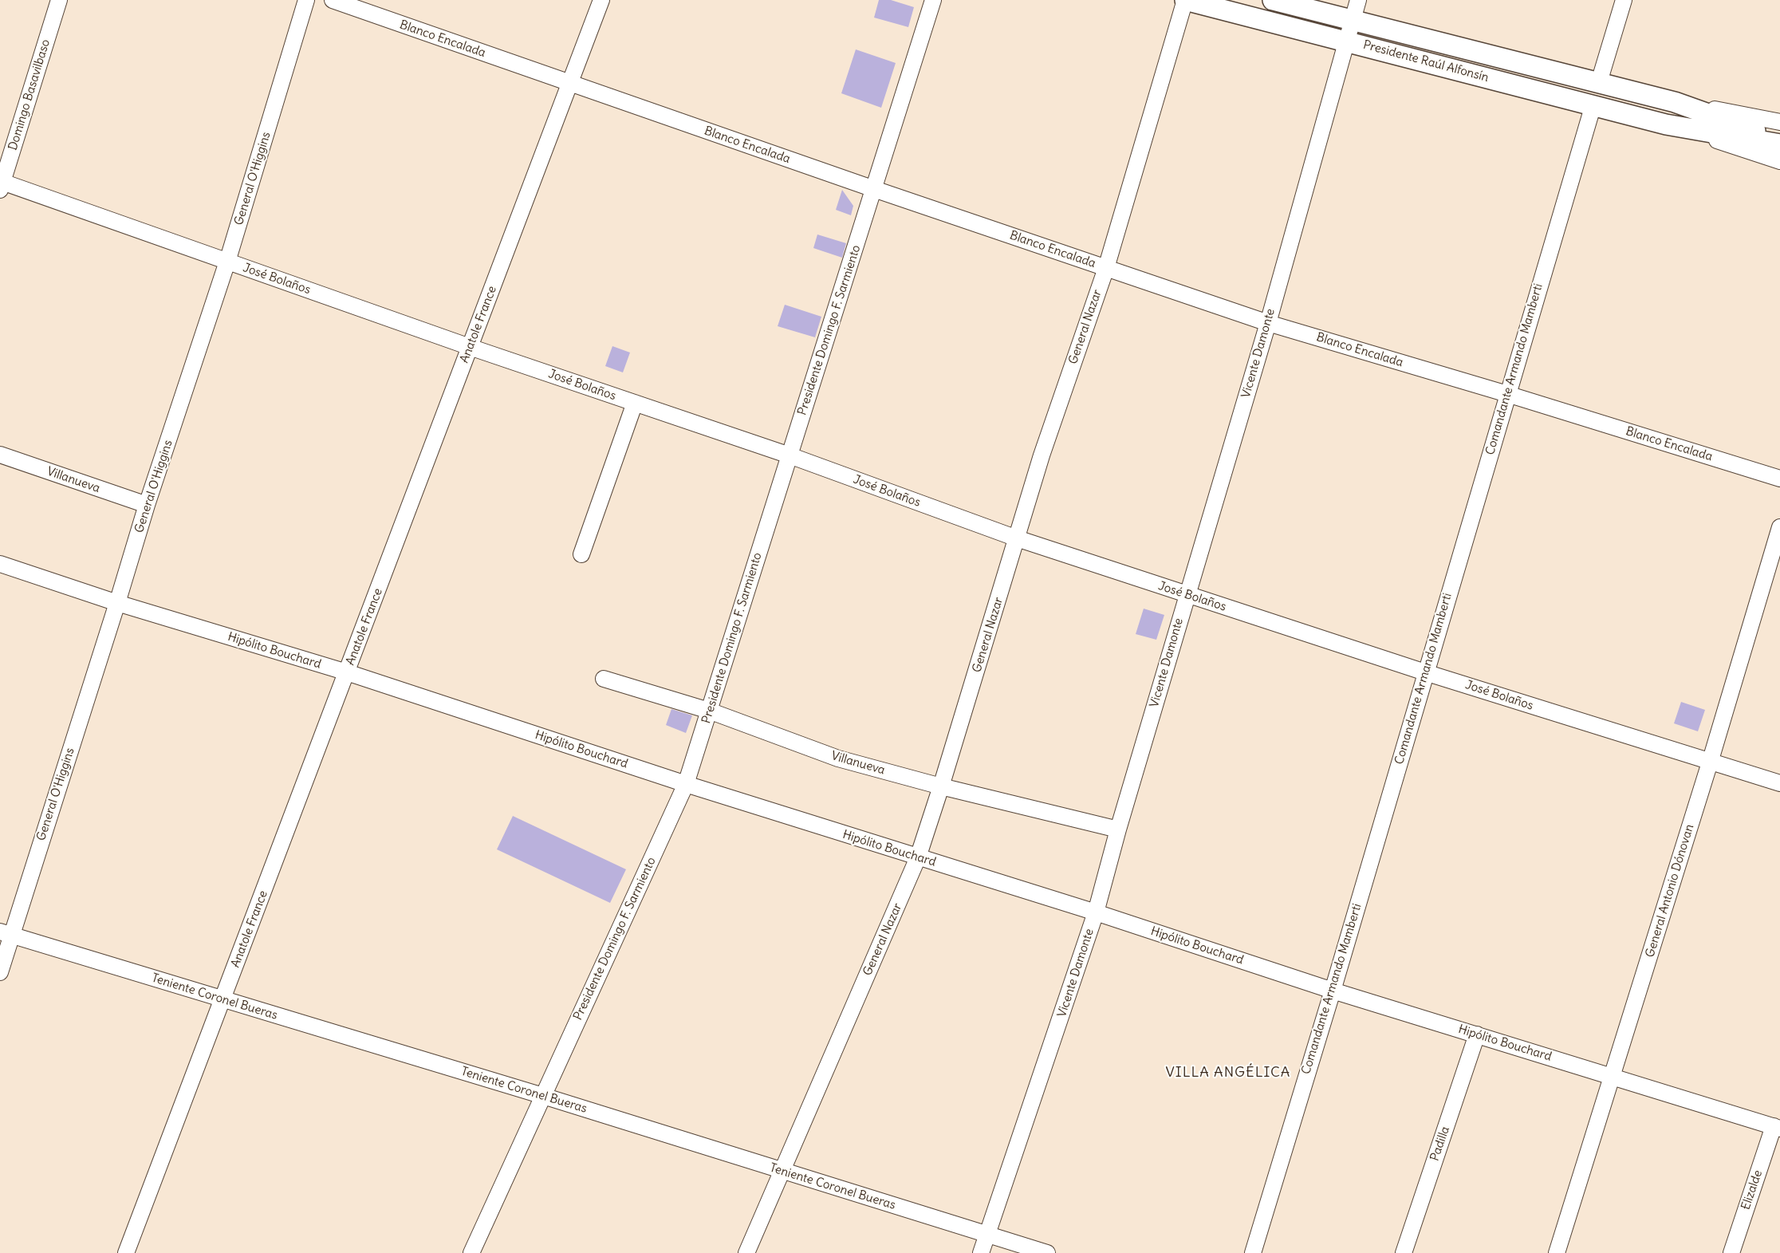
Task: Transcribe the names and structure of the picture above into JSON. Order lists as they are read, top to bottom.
{
  "streets": {
    "main road": ["Presidente Raúl Alfonsín"],
    "street": [
      "Blanco Encalada",
      "Domingo Basavilbaso",
      "General O'Higgins",
      "José Bolaños",
      "Anatole France",
      "General Nazar",
      "Presidente Domingo F. Sarmiento",
      "Vicente Damonte",
      "Comandante Armando Mamberti",
      "Villanueva",
      "Hipólito Bouchard",
      "General Antonio Dónovan",
      "Teniente Coronel Bueras",
      "Padilla",
      "Elizalde"
    ]
  },
  "crossings": [
    ["Blanco Encalada", "Anatole France"],
    ["Blanco Encalada", "General Nazar"],
    ["Blanco Encalada", "Presidente Domingo F. Sarmiento"],
    ["Blanco Encalada", "Vicente Damonte"],
    ["Blanco Encalada", "Comandante Armando Mamberti"],
    ["Presidente Raúl Alfonsín", "General Nazar"],
    ["Presidente Raúl Alfonsín", "Vicente Damonte"],
    ["Presidente Raúl Alfonsín", "Comandante Armando Mamberti"],
    ["Domingo Basavilbaso", "José Bolaños"],
    ["General O'Higgins", "José Bolaños"],
    ["General O'Higgins", "Villanueva"],
    ["General O'Higgins", "Hipólito Bouchard"],
    ["General O'Higgins", "Teniente Coronel Bueras"],
    ["José Bolaños", "Anatole France"],
    ["José Bolaños", "General Nazar"],
    ["José Bolaños", "Presidente Domingo F. Sarmiento"],
    ["José Bolaños", "Vicente Damonte"],
    ["José Bolaños", "Comandante Armando Mamberti"],
    ["José Bolaños", "General Antonio Dónovan"],
    ["Anatole France", "Hipólito Bouchard"],
    ["Anatole France", "Teniente Coronel Bueras"],
    ["General Nazar", "Villanueva"],
    ["General Nazar", "Hipólito Bouchard"],
    ["General Nazar", "Teniente Coronel Bueras"],
    ["Presidente Domingo F. Sarmiento", "Villanueva"],
    ["Presidente Domingo F. Sarmiento", "Hipólito Bouchard"],
    ["Presidente Domingo F. Sarmiento", "Teniente Coronel Bueras"],
    ["Vicente Damonte", "Villanueva"],
    ["Vicente Damonte", "Hipólito Bouchard"],
    ["Vicente Damonte", "Teniente Coronel Bueras"],
    ["Comandante Armando Mamberti", "Hipólito Bouchard"],
    ["Hipólito Bouchard", "General Antonio Dónovan"],
    ["Hipólito Bouchard", "Padilla"],
    ["Hipólito Bouchard", "Elizalde"]
  ],
  "districts": ["VILLA ANGÉLICA"]
}
